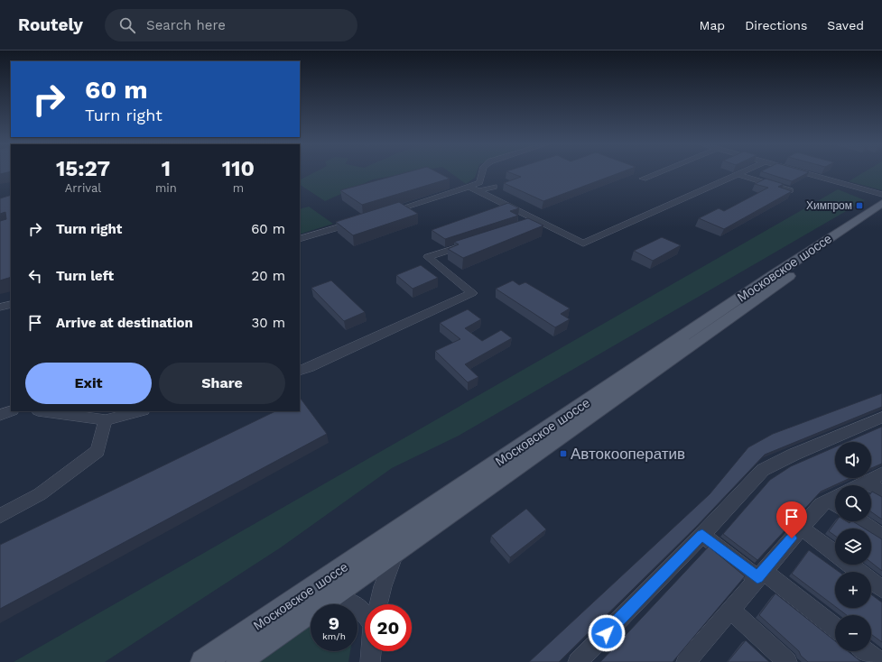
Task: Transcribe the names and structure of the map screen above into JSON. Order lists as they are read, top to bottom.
{
  "streets": {
    "main road": ["Московское шоссе"]
  },
  "places": {
    "transit": ["Химпром", "Автокооператив"]
  },
  "page": {
    "header": "Routely",
    "search": "Search here",
    "nav": ["Map", "Directions", "Saved"],
    "turn": ["60 m", "Turn right"],
    "eta": [
      "15:27",
      "Arrival",
      "1",
      "min",
      "110",
      "m"
    ],
    "list": [
      {
        "name": "Turn right",
        "value": "60 m"
      },
      {
        "name": "Turn left",
        "value": "20 m"
      },
      {
        "name": "Arrive at destination",
        "value": "30 m"
      }
    ],
    "buttons": ["Exit", "Share"],
    "map_buttons": ["+", "−"],
    "speed": "9 km/h",
    "limit": "20"
  }
}
